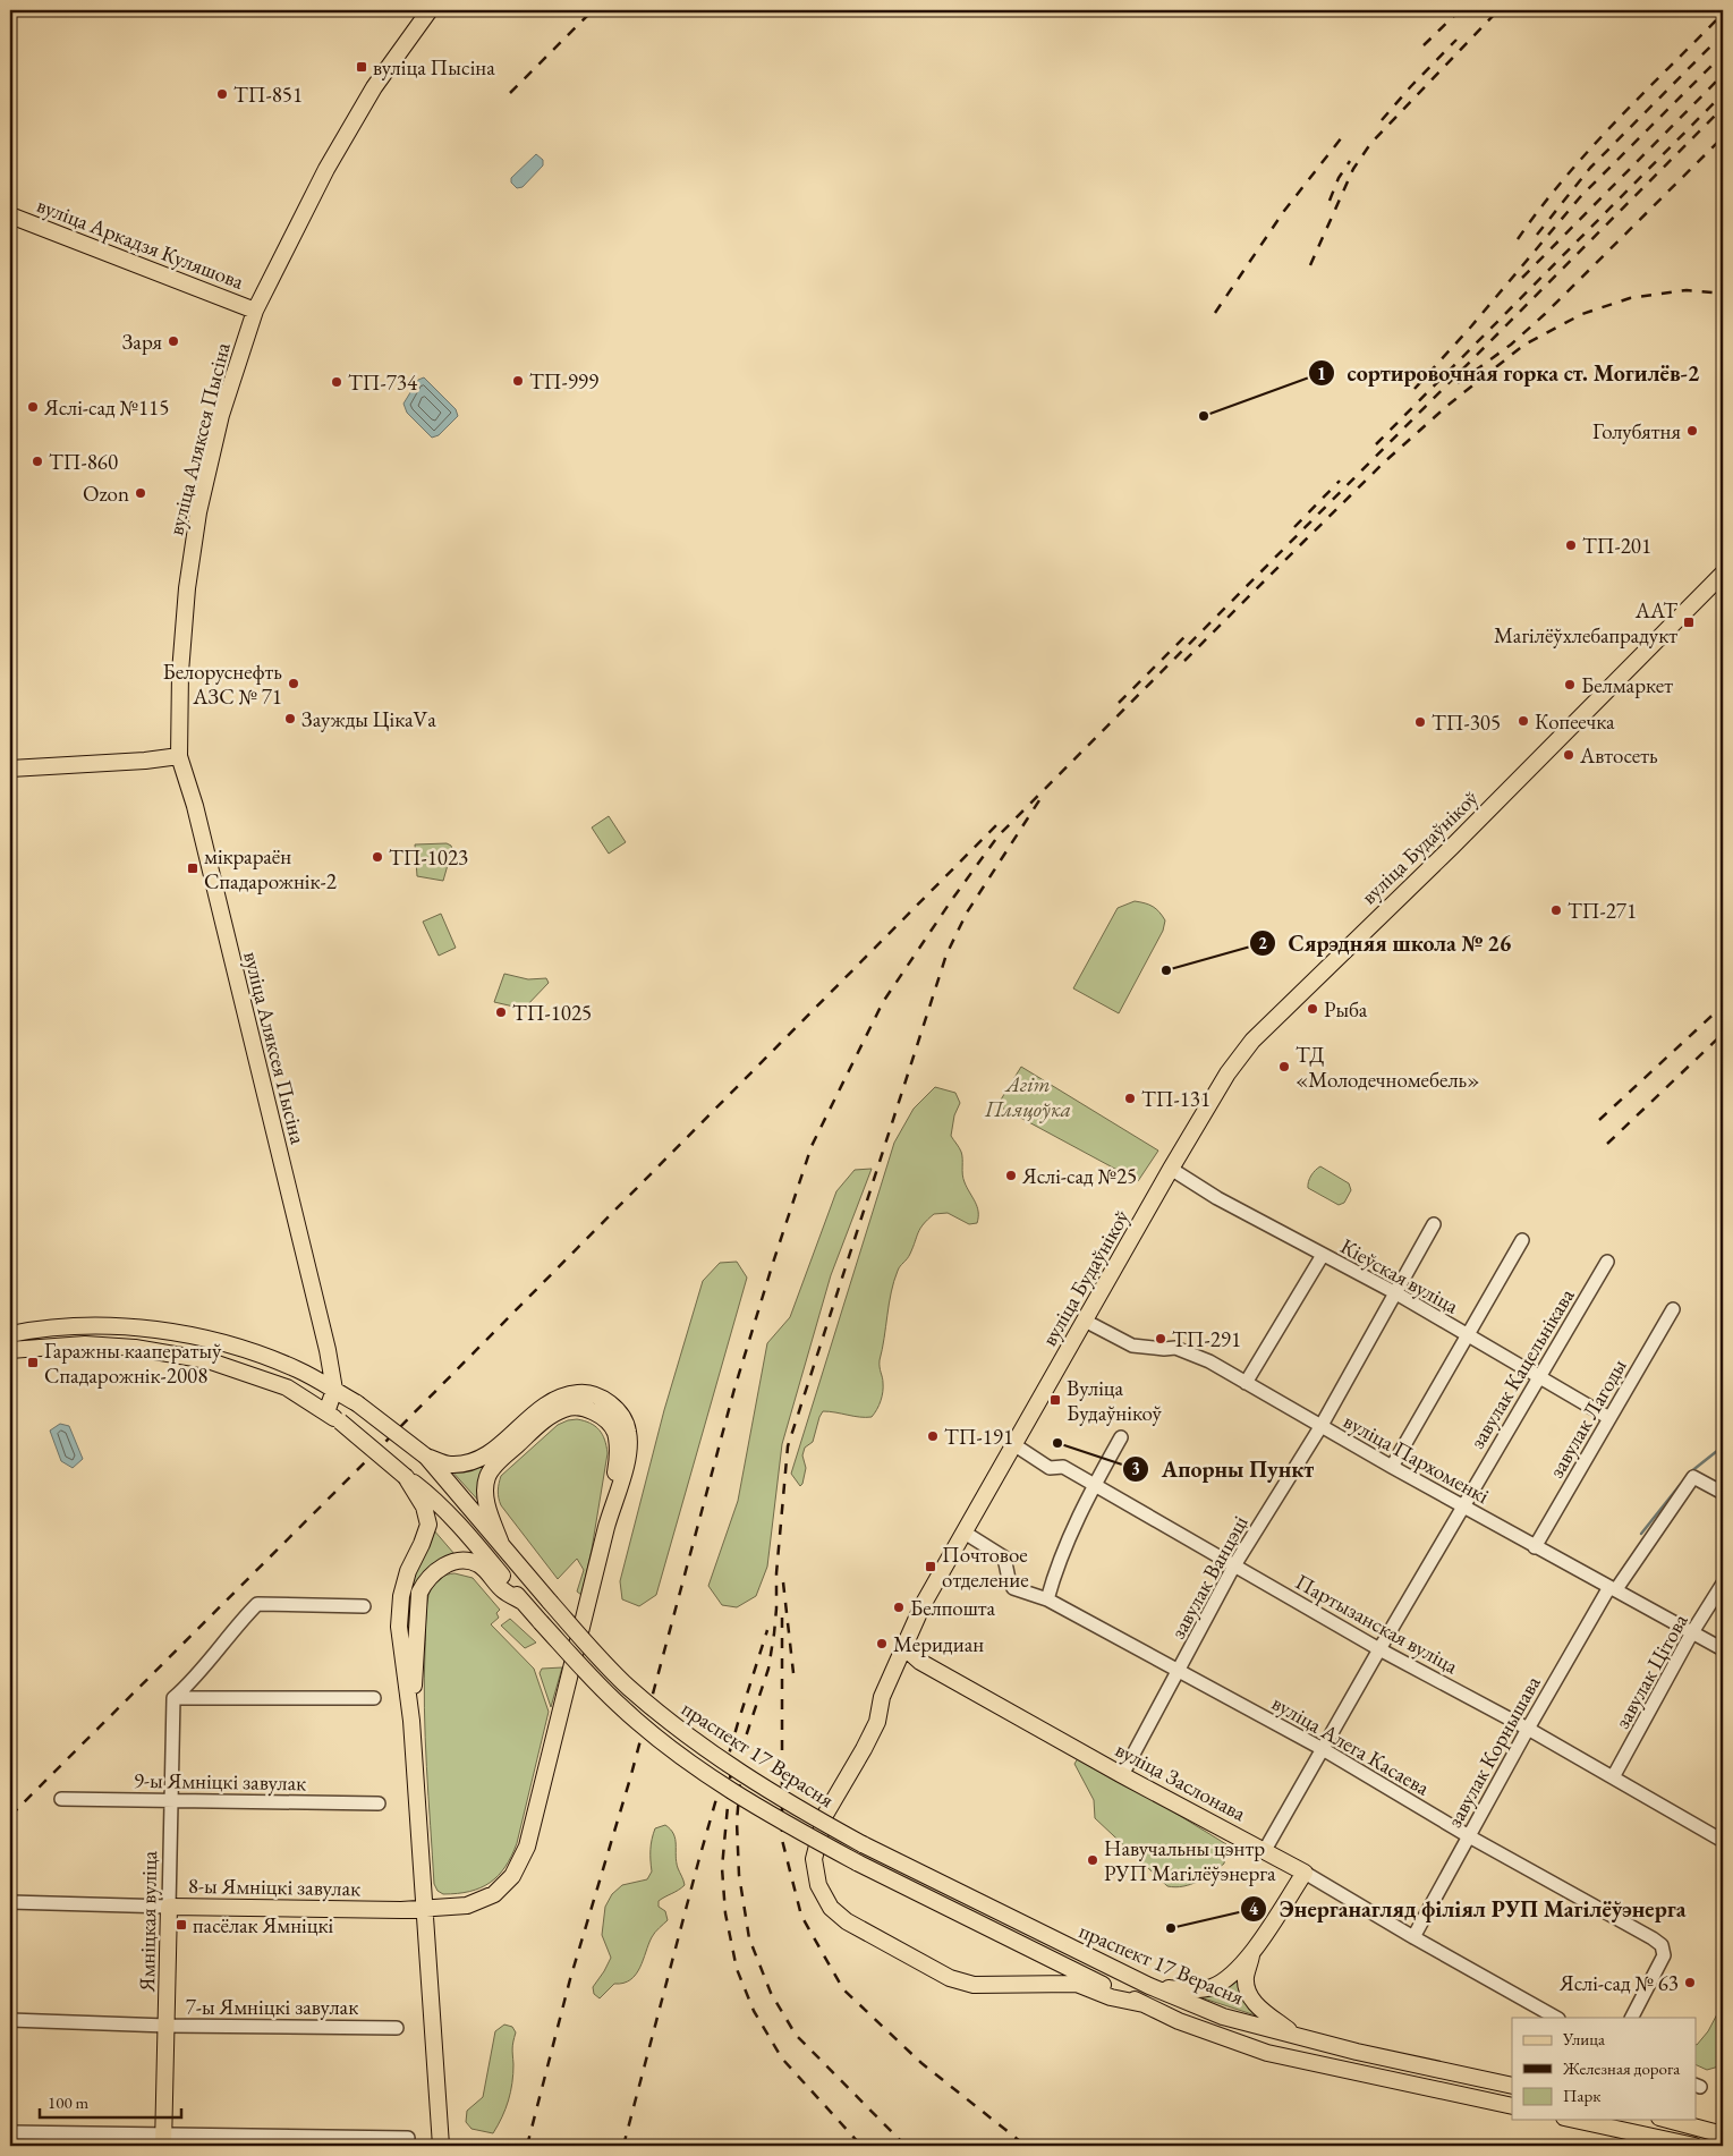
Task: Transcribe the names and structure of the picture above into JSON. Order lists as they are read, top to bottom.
{
  "streets": {
    "main road": [
      "вуліца Аркадзя Куляшова",
      "вуліца Аляксея Пысіна",
      "вуліца Будаўнікоў",
      "праспект 17 Верасня",
      "вуліца Заслонава",
      "8-ы Ямніцкі завулак",
      "Ямніцкая вуліца"
    ],
    "street": [
      "Кіеўская вуліца",
      "завулак Кацельнікава",
      "завулак Лагоды",
      "вуліца Пархоменкі",
      "завулак Ванцэці",
      "Партызанская вуліца",
      "завулак Цітова",
      "вуліца Алега Касаева",
      "завулак Корнышава",
      "9-ы Ямніцкі завулак",
      "7-ы Ямніцкі завулак"
    ]
  },
  "crossings": [
    ["вуліца Аркадзя Куляшова", "вуліца Аляксея Пысіна"],
    ["вуліца Аляксея Пысіна", "праспект 17 Верасня"],
    ["вуліца Будаўнікоў", "Кіеўская вуліца"],
    ["вуліца Будаўнікоў", "вуліца Пархоменкі"],
    ["вуліца Будаўнікоў", "Партызанская вуліца"],
    ["вуліца Будаўнікоў", "вуліца Алега Касаева"],
    ["вуліца Будаўнікоў", "праспект 17 Верасня"],
    ["вуліца Будаўнікоў", "вуліца Заслонава"],
    ["Кіеўская вуліца", "завулак Кацельнікава"],
    ["Кіеўская вуліца", "завулак Лагоды"],
    ["Кіеўская вуліца", "завулак Ванцэці"],
    ["завулак Кацельнікава", "вуліца Пархоменкі"],
    ["завулак Кацельнікава", "Партызанская вуліца"],
    ["завулак Кацельнікава", "вуліца Алега Касаева"],
    ["завулак Кацельнікава", "вуліца Заслонава"],
    ["завулак Лагоды", "вуліца Пархоменкі"],
    ["вуліца Пархоменкі", "завулак Ванцэці"],
    ["вуліца Пархоменкі", "завулак Цітова"],
    ["вуліца Пархоменкі", "завулак Корнышава"],
    ["завулак Ванцэці", "Партызанская вуліца"],
    ["завулак Ванцэці", "вуліца Алега Касаева"],
    ["завулак Ванцэці", "вуліца Заслонава"],
    ["Партызанская вуліца", "завулак Цітова"],
    ["Партызанская вуліца", "завулак Корнышава"],
    ["вуліца Алега Касаева", "завулак Корнышава"],
    ["завулак Корнышава", "вуліца Заслонава"],
    ["9-ы Ямніцкі завулак", "Ямніцкая вуліца"],
    ["8-ы Ямніцкі завулак", "Ямніцкая вуліца"],
    ["Ямніцкая вуліца", "7-ы Ямніцкі завулак"]
  ],
  "parks": ["Агіт Пляцоўка"],
  "places": {
    "transit": [
      "вуліца Пысіна",
      "ААТ Магілёўхлебапрадукт",
      "мікрараён Спадарожнік-2",
      "Гаражны кааператыў Спадарожнік-2008",
      "Вуліца Будаўнікоў",
      "Почтовое отделение",
      "пасёлак Ямніцкі"
    ],
    "other": [
      "ТП-851",
      "Заря",
      "ТП-999",
      "ТП-734",
      "Яслі-сад №115",
      "сортировочная горка ст. Могилёв-2",
      "Голубятня",
      "ТП-860",
      "Ozon",
      "ТП-201",
      "Белоруснефть АЗС № 71",
      "Белмаркет",
      "Заужды ЦікаVа",
      "Копеечка",
      "ТП-305",
      "Автосеть",
      "ТП-1023",
      "ТП-271",
      "Сярэдняя школа № 26",
      "Рыба",
      "ТП-1025",
      "ТД «Молодечномебель»",
      "ТП-131",
      "Яслі-сад №25",
      "ТП-291",
      "ТП-191",
      "Апорны Пункт",
      "Белпошта",
      "Меридиан",
      "Навучальны цэнтр РУП Магілёўэнерга",
      "Энерганагляд філіял РУП Магілёўэнерга",
      "Яслі-сад № 63"
    ]
  },
  "legend": ["Улица", "Железная дорога", "Парк"],
  "scale_bar": "100 m"
}
